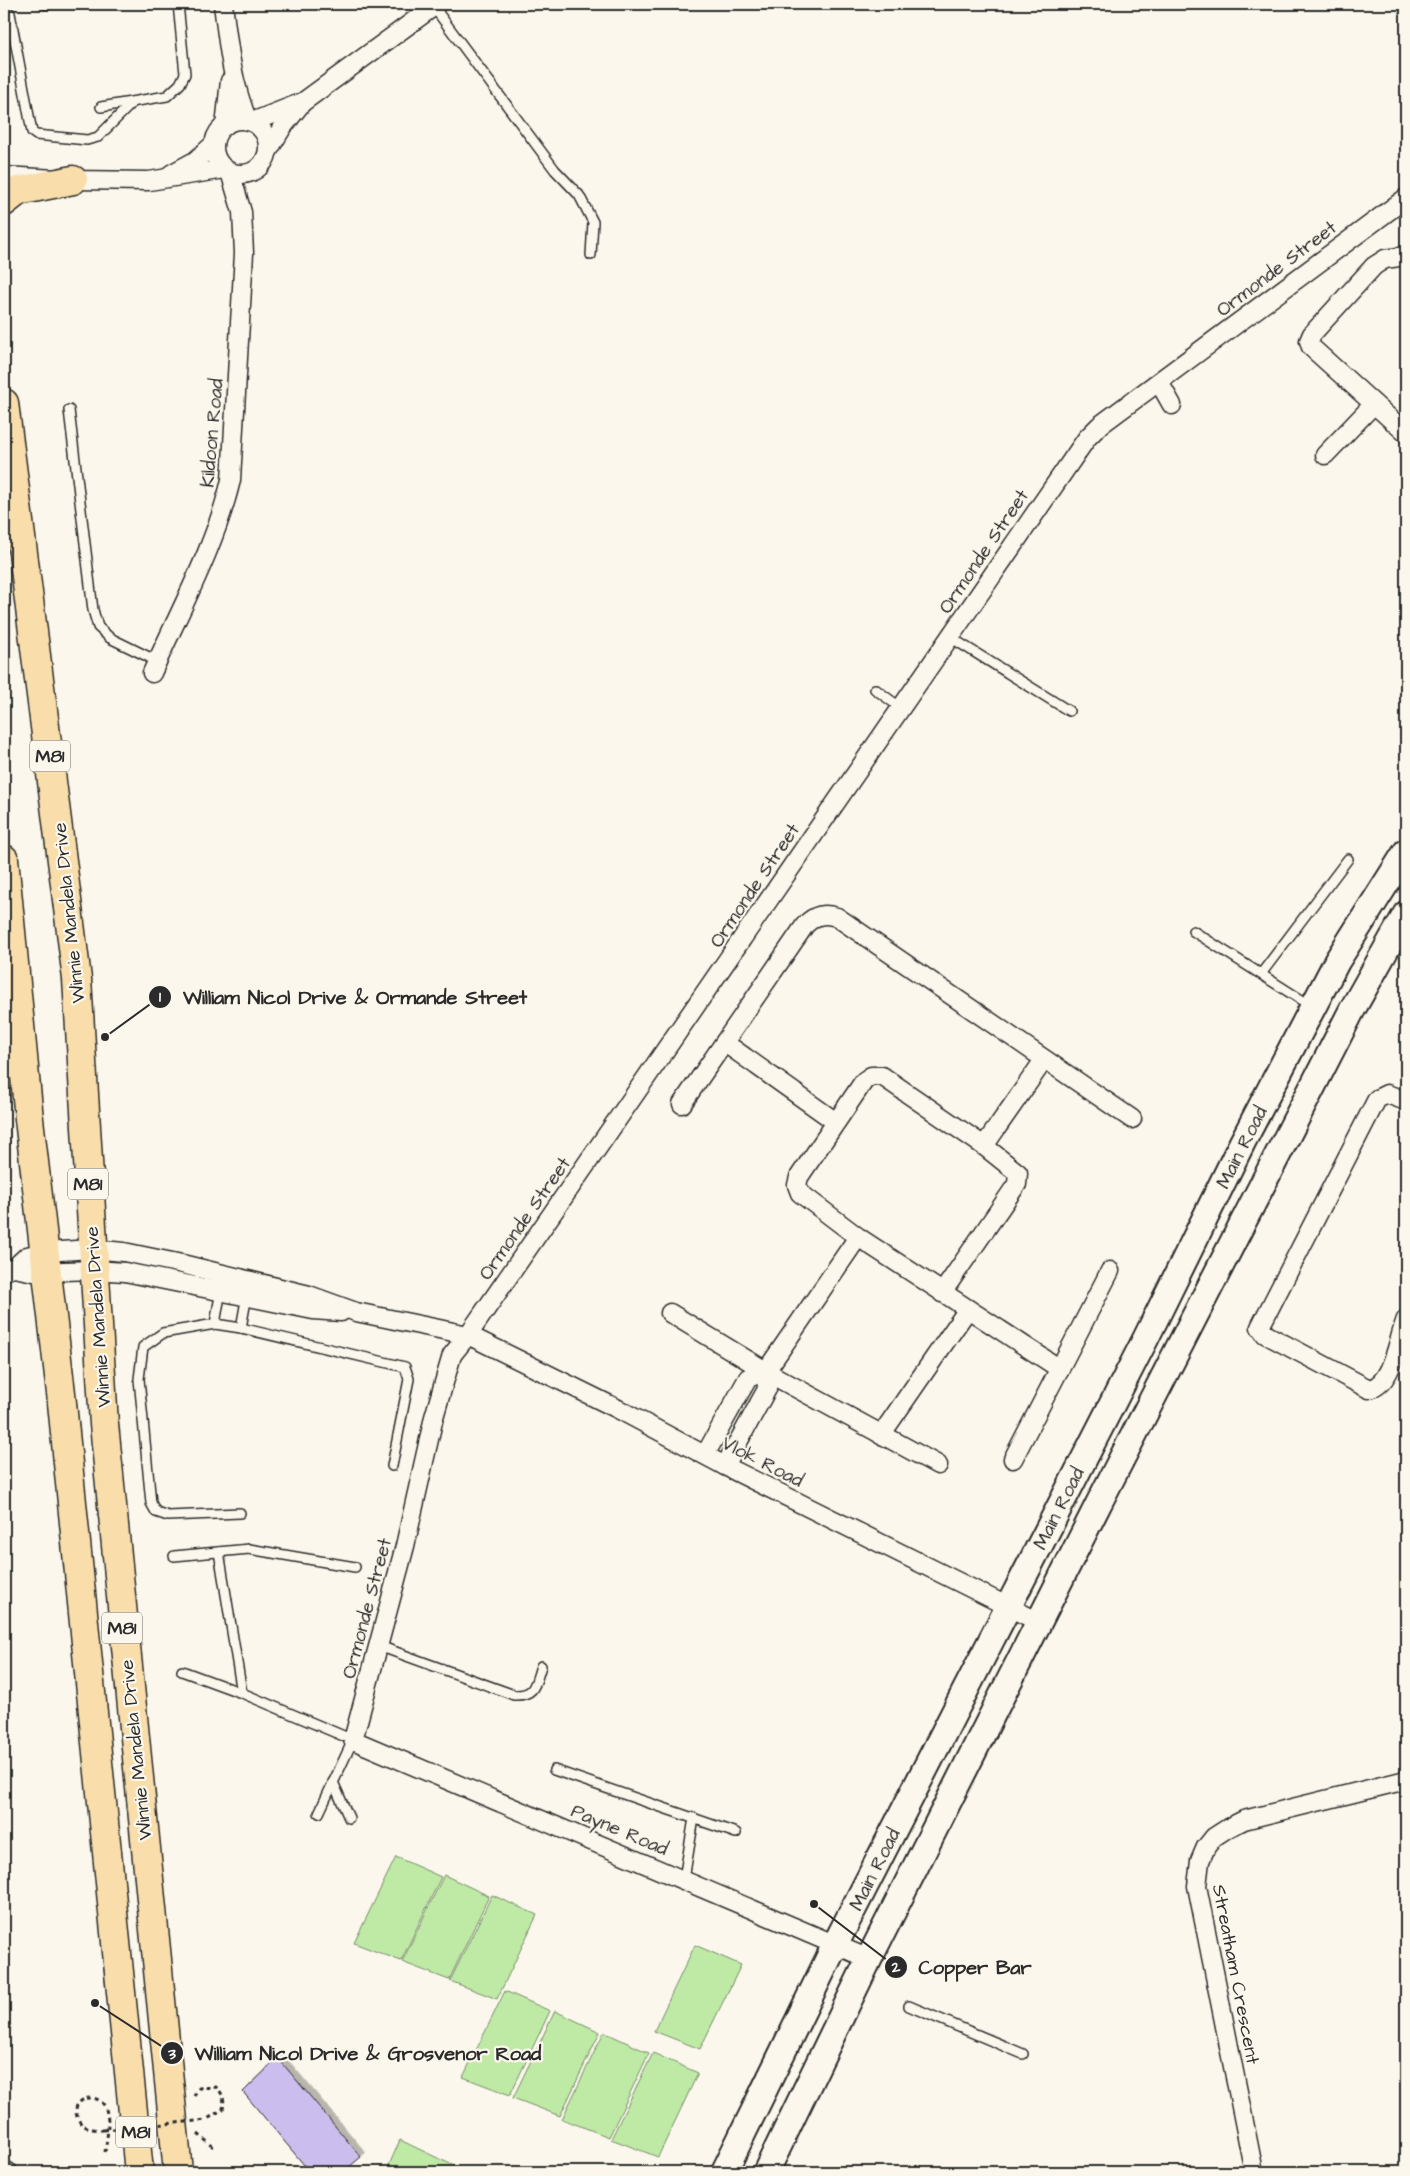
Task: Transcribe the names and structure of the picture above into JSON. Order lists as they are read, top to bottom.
{
  "streets": {
    "main road": ["M81", "Winnie Mandela Drive", "Main Road"],
    "street": [
      "Ormonde Street",
      "Kildoon Road",
      "Vlok Road",
      "Payne Road",
      "Streatham Crescent"
    ]
  },
  "crossings": [
    ["Ormonde Street", "Vlok Road"],
    ["Ormonde Street", "Payne Road"],
    ["Main Road", "Vlok Road"],
    ["Main Road", "Payne Road"]
  ],
  "places": ["William Nicol Drive & Ormande Street", "Copper Bar", "William Nicol Drive & Grosvenor Road"]
}
